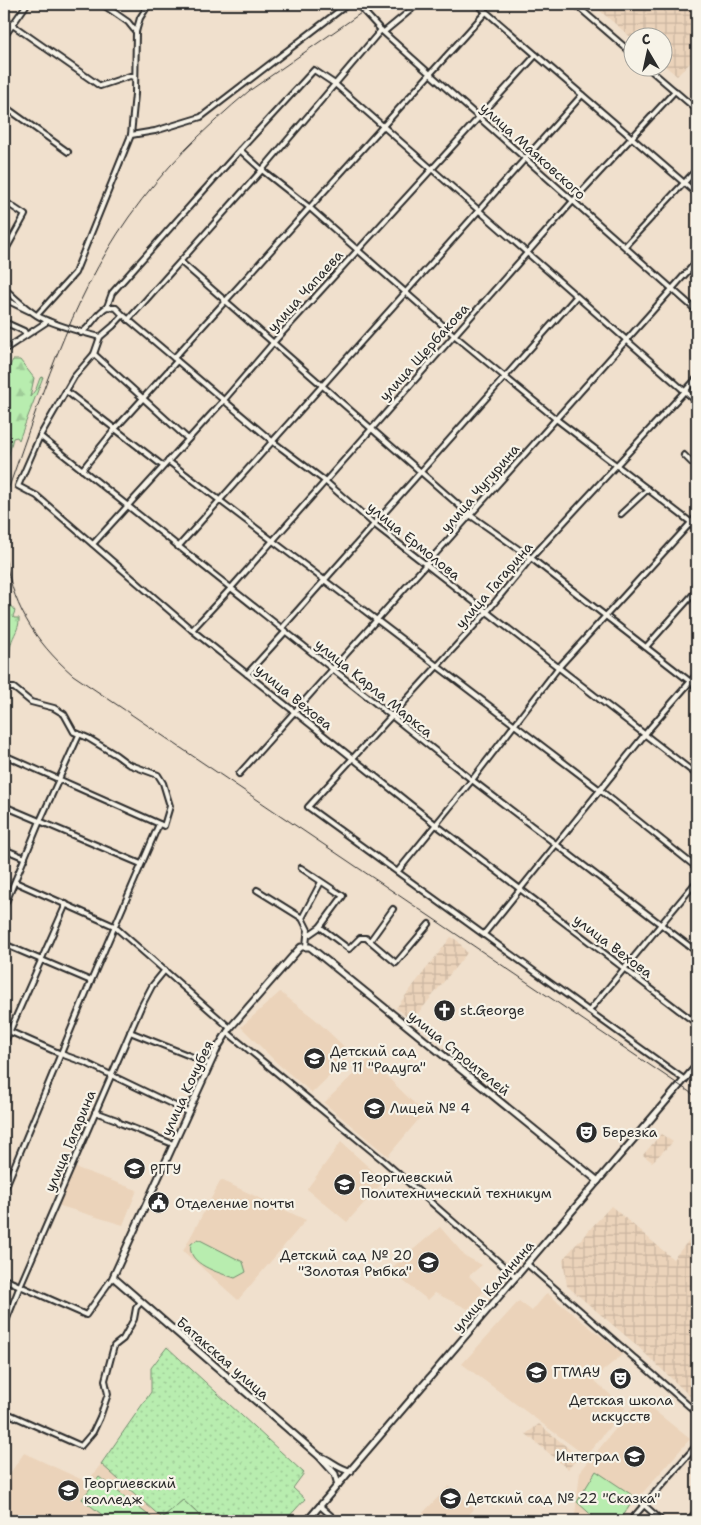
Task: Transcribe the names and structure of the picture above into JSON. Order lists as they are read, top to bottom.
{
  "streets": {
    "main road": [
      "улица Строителей",
      "улица Кочубея",
      "улица Калинина",
      "Батакская улица"
    ],
    "street": [
      "улица Маяковского",
      "улица Чапаева",
      "улица Щербакова",
      "улица Чугурина",
      "улица Ермолова",
      "улица Гагарина",
      "улица Карла Маркса",
      "улица Вехова"
    ]
  },
  "crossings": [
    ["улица Маяковского", "улица Чапаева"],
    ["улица Маяковского", "улица Щербакова"],
    ["улица Маяковского", "улица Чугурина"],
    ["улица Чапаева", "улица Ермолова"],
    ["улица Чапаева", "улица Карла Маркса"],
    ["улица Чапаева", "улица Вехова"],
    ["улица Щербакова", "улица Ермолова"],
    ["улица Щербакова", "улица Карла Маркса"],
    ["улица Щербакова", "улица Вехова"],
    ["улица Чугурина", "улица Ермолова"],
    ["улица Чугурина", "улица Карла Маркса"],
    ["улица Чугурина", "улица Вехова"],
    ["улица Ермолова", "улица Гагарина"],
    ["улица Гагарина", "улица Карла Маркса"],
    ["улица Гагарина", "улица Вехова"],
    ["улица Гагарина", "улица Кочубея"],
    ["улица Карла Маркса", "улица Вехова"],
    ["улица Строителей", "улица Кочубея"],
    ["улица Строителей", "улица Калинина"],
    ["улица Кочубея", "Батакская улица"],
    ["улица Калинина", "Батакская улица"]
  ],
  "places": {
    "church": ["st.George"],
    "school or university": [
      "Детский сад № 11 \"Радуга\"",
      "Лицей № 4",
      "РГГУ",
      "Георгиевский Политехнический техникум",
      "Детский сад № 20 \"Золотая Рыбка\"",
      "ГТМАУ",
      "Интеграл",
      "Георгиевский колледж",
      "Детский сад № 22 \"Сказка\""
    ],
    "theatre": ["Березка", "Детская школа искусств"],
    "public building": ["Отделение почты"]
  },
  "north": "top"
}
